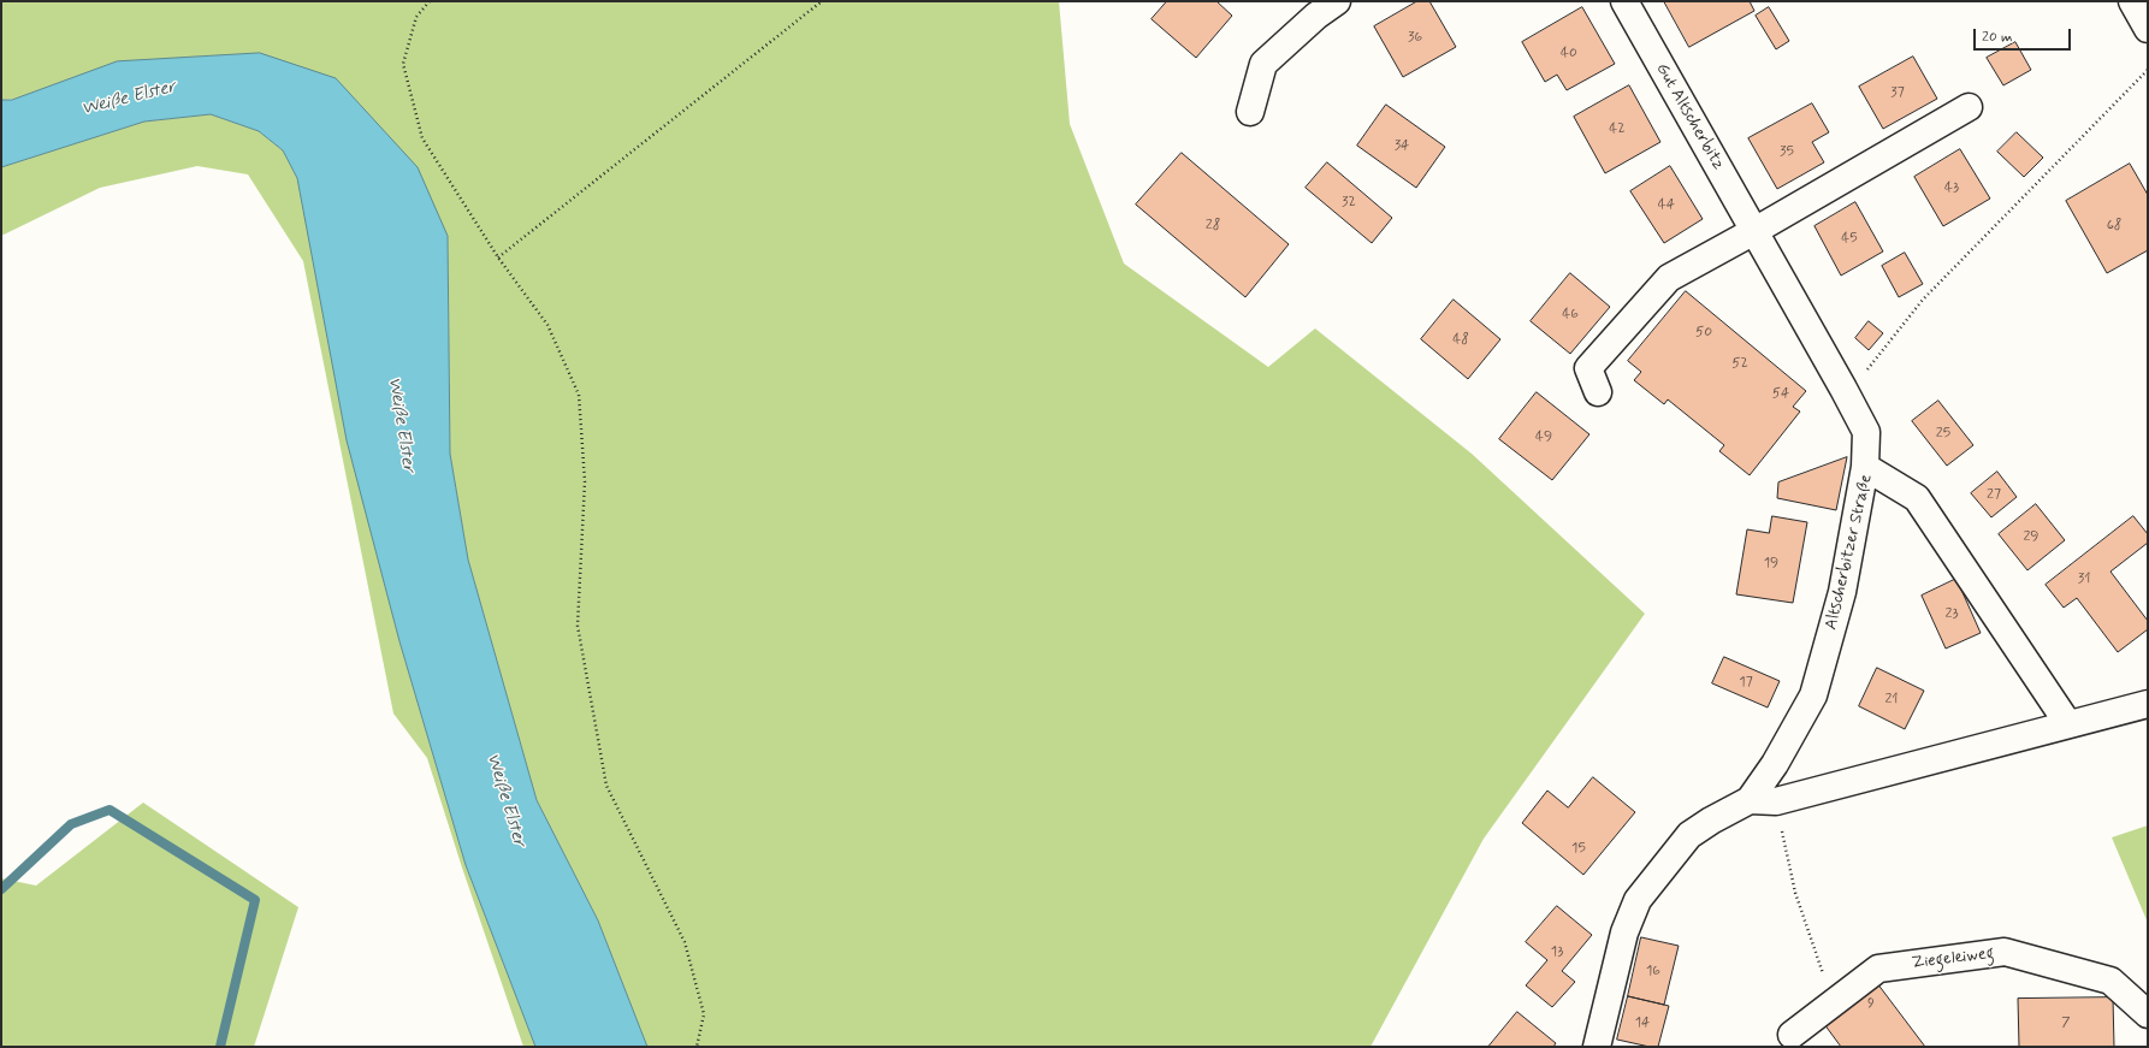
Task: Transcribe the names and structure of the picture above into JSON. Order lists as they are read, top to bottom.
{
  "streets": {
    "street": ["Gut Altscherbitz", "Altscherbitzer Straße", "Ziegeleiweg"]
  },
  "crossings": [
    ["Gut Altscherbitz", "Altscherbitzer Straße"]
  ],
  "water": ["Weiße Elster"],
  "house_numbers": [
    "36",
    "40",
    "37",
    "42",
    "34",
    "35",
    "43",
    "32",
    "44",
    "28",
    "68",
    "45",
    "46",
    "50",
    "48",
    "52",
    "54",
    "25",
    "49",
    "27",
    "29",
    "19",
    "31",
    "23",
    "17",
    "21",
    "15",
    "13",
    "16",
    "9",
    "14",
    "7"
  ],
  "scale_bar": "20 m"
}
